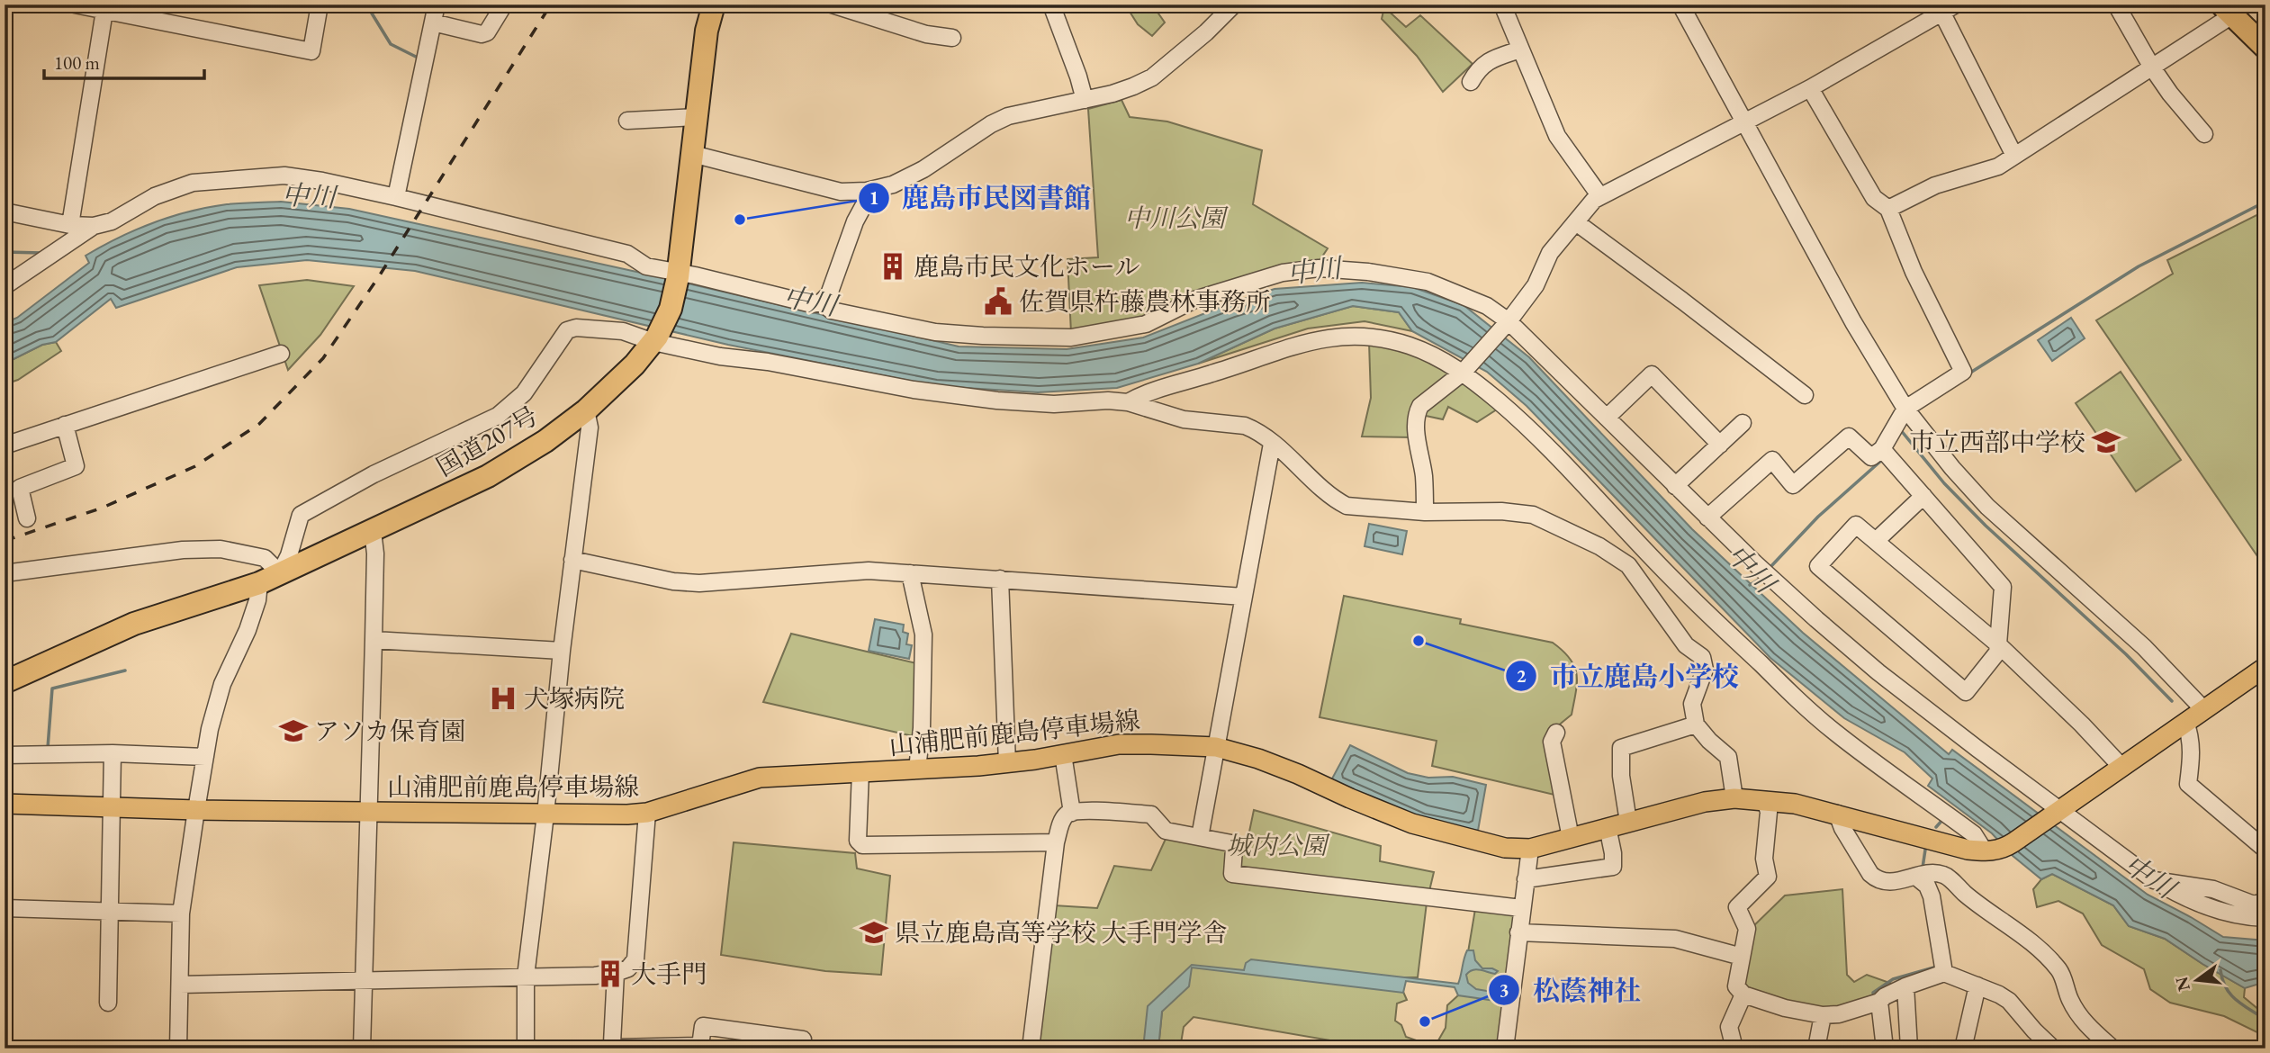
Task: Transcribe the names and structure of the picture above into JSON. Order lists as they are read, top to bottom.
{
  "streets": {
    "highway": ["国道207号"],
    "main road": ["山浦肥前鹿島停車場線"]
  },
  "water": ["中川"],
  "parks": ["中川公園", "城内公園"],
  "places": {
    "other": ["鹿島市民図書館", "市立鹿島小学校", "松蔭神社"],
    "building": ["鹿島市民文化ホール", "大手門"],
    "public building": ["佐賀県杵藤農林事務所"],
    "school or university": ["市立西部中学校", "アソカ保育園", "県立鹿島高等学校 大手門学舎"],
    "hospital": ["犬塚病院"]
  },
  "scale_bar": "100 m",
  "north": "left"
}
